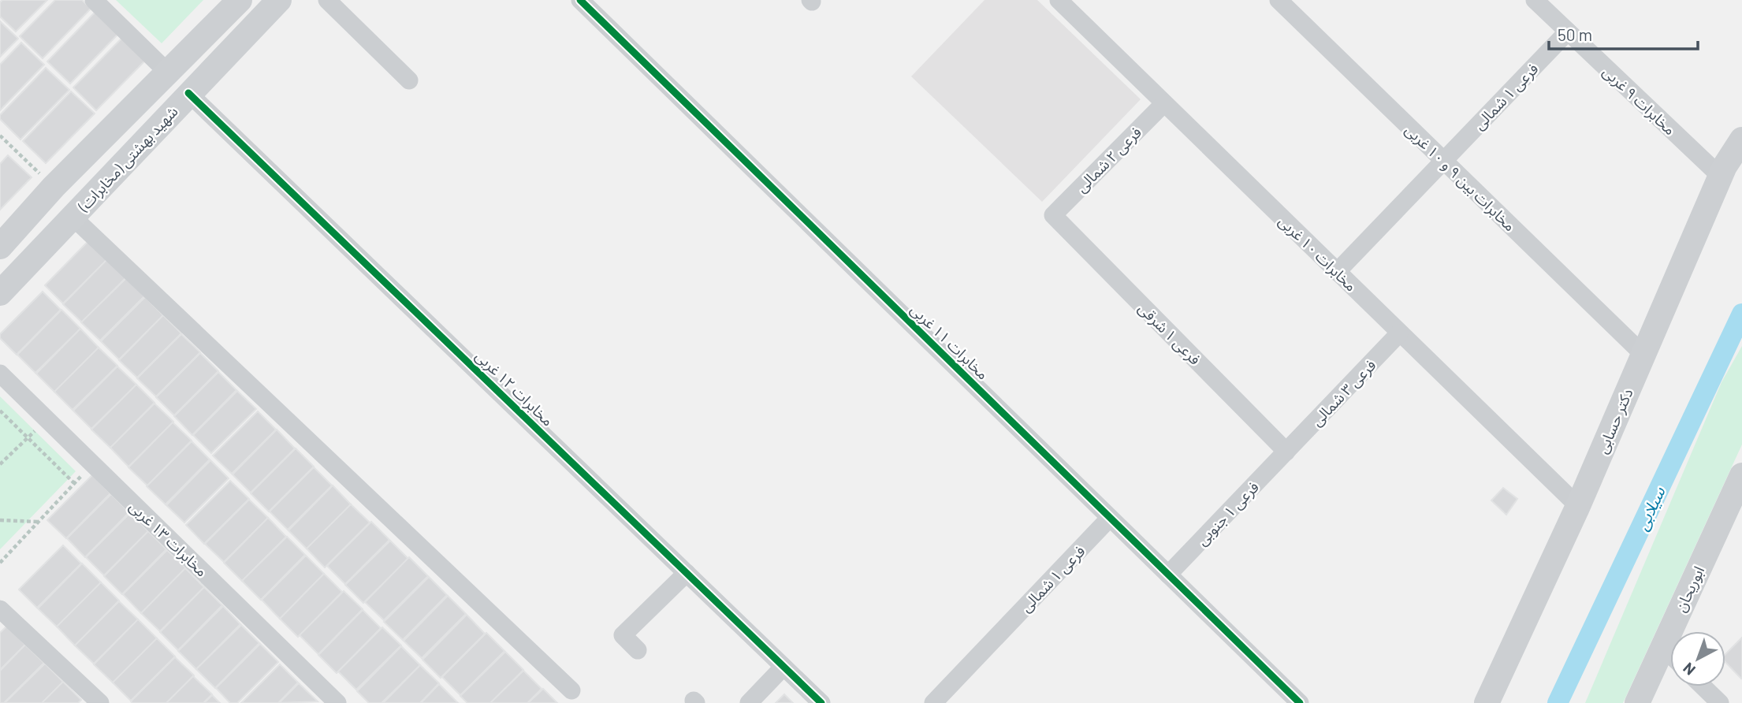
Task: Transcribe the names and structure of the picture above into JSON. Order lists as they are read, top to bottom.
{
  "streets": {
    "main road": ["شهید بهشتی (مخابرات)", "دکتر حسابی", "ابوریحان"],
    "street": [
      "فرعی ۱ شمالی",
      "مخابرات ۹ غربی",
      "فرعی ۲ شمالی",
      "مخابرات بین ۹ و ۱۰ غربی",
      "مخابرات ۱۰ غربی",
      "فرعی ۱ شرقی",
      "مخابرات ۱۱ غربی",
      "مخابرات ۱۲ غربی",
      "فرعی ۳ شمالی",
      "فرعی ۱ جنوبی",
      "مخابرات ۱۳ غربی"
    ]
  },
  "crossings": [
    ["فرعی ۱ شمالی", "مخابرات ۹ غربی"],
    ["فرعی ۱ شمالی", "مخابرات بین ۹ و ۱۰ غربی"],
    ["فرعی ۱ شمالی", "مخابرات ۱۰ غربی"],
    ["فرعی ۱ شمالی", "مخابرات ۱۱ غربی"],
    ["مخابرات ۹ غربی", "دکتر حسابی"],
    ["شهید بهشتی (مخابرات)", "مخابرات ۱۲ غربی"],
    ["فرعی ۲ شمالی", "مخابرات ۱۰ غربی"],
    ["فرعی ۲ شمالی", "فرعی ۱ شرقی"],
    ["مخابرات بین ۹ و ۱۰ غربی", "دکتر حسابی"],
    ["مخابرات ۱۰ غربی", "فرعی ۳ شمالی"],
    ["مخابرات ۱۰ غربی", "دکتر حسابی"],
    ["فرعی ۱ شرقی", "فرعی ۳ شمالی"],
    ["فرعی ۱ شرقی", "فرعی ۱ جنوبی"],
    ["مخابرات ۱۱ غربی", "فرعی ۱ جنوبی"],
    ["فرعی ۳ شمالی", "فرعی ۱ جنوبی"]
  ],
  "water": ["سیلابی"],
  "scale_bar": "50 m",
  "north": "bottom left"
}
